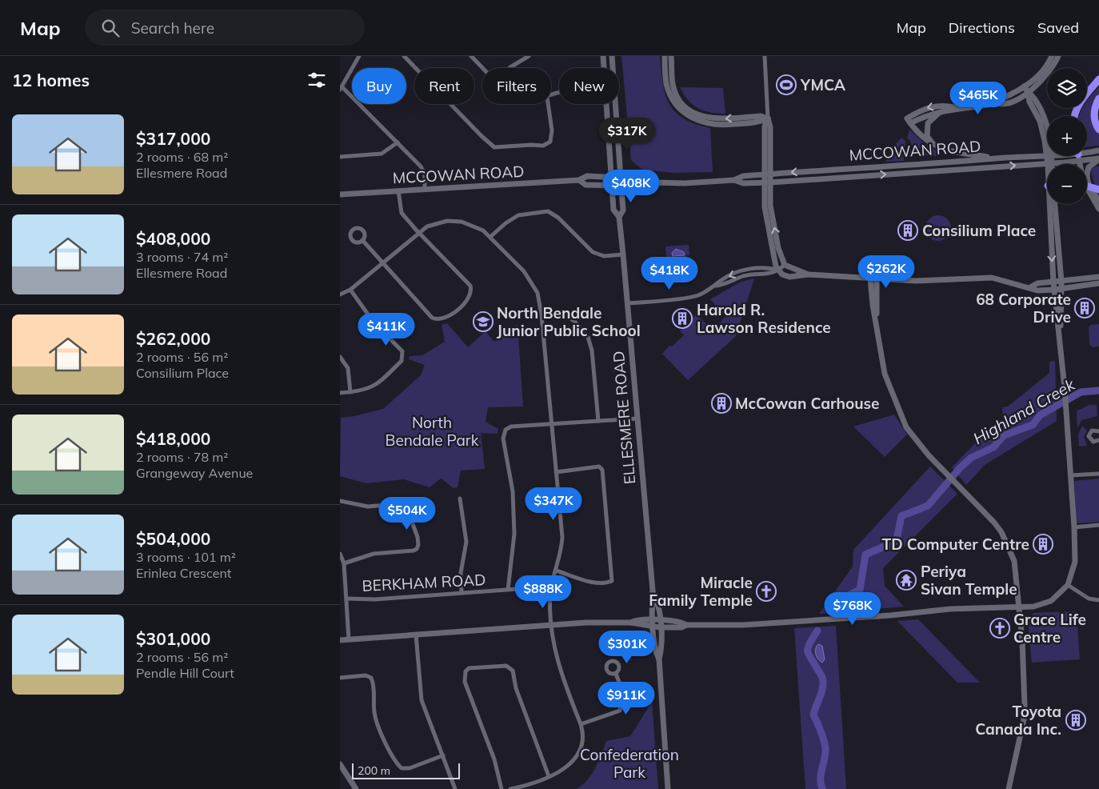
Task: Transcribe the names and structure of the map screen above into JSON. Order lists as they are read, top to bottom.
{
  "streets": {
    "main road": ["MCCOWAN ROAD", "ELLESMERE ROAD"],
    "street": ["BERKHAM ROAD"]
  },
  "crossings": [
    ["MCCOWAN ROAD", "ELLESMERE ROAD"]
  ],
  "water": ["Highland Creek"],
  "parks": ["North Bendale Park", "Confederation Park"],
  "places": {
    "sports": ["YMCA"],
    "building": [
      "Consilium Place",
      "68 Corporate Drive",
      "Harold R. Lawson Residence",
      "McCowan Carhouse",
      "TD Computer Centre",
      "Toyota Canada Inc."
    ],
    "school or university": ["North Bendale Junior Public School"],
    "temple": ["Periya Sivan Temple"],
    "church": ["Miracle Family Temple", "Grace Life Centre"]
  },
  "scale_bar": "200 m",
  "page": {
    "header": "Map",
    "search": "Search here",
    "nav": ["Map", "Directions", "Saved"],
    "heading": "12 homes",
    "map_buttons": ["+", "−"],
    "chip": [
      "Buy",
      "Rent",
      "Filters",
      "New"
    ],
    "price": [
      "$465K",
      "$317K",
      "$408K",
      "$262K",
      "$418K",
      "$411K",
      "$347K",
      "$504K",
      "$888K",
      "$768K",
      "$301K",
      "$911K"
    ],
    "list": [
      {
        "name": "$317,000",
        "note": "2 rooms · 68 m² · Ellesmere Road"
      },
      {
        "name": "$408,000",
        "note": "3 rooms · 74 m² · Ellesmere Road"
      },
      {
        "name": "$262,000",
        "note": "2 rooms · 56 m² · Consilium Place"
      },
      {
        "name": "$418,000",
        "note": "2 rooms · 78 m² · Grangeway Avenue"
      },
      {
        "name": "$504,000",
        "note": "3 rooms · 101 m² · Erinlea Crescent"
      },
      {
        "name": "$301,000",
        "note": "2 rooms · 56 m² · Pendle Hill Court"
      }
    ],
    "scale": "200 m"
  }
}
